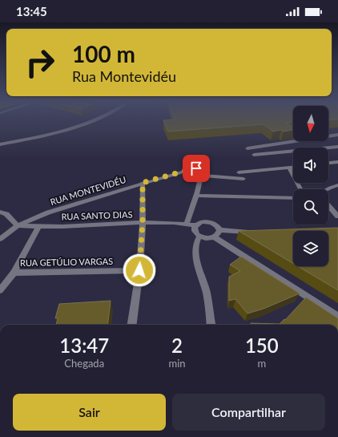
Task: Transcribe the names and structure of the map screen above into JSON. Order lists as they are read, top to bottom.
{
  "streets": {
    "street": ["RUA MONTEVIDÉU", "RUA SANTO DIAS", "RUA GETÚLIO VARGAS"]
  },
  "crossings": [
    ["RUA MONTEVIDÉU", "RUA SANTO DIAS"]
  ],
  "north": "bottom",
  "page": {
    "status": "13:45",
    "turn": ["100 m", "Rua Montevidéu"],
    "eta": [
      "13:47",
      "Chegada",
      "2",
      "min",
      "150",
      "m"
    ],
    "buttons": ["Sair", "Compartilhar"]
  }
}
